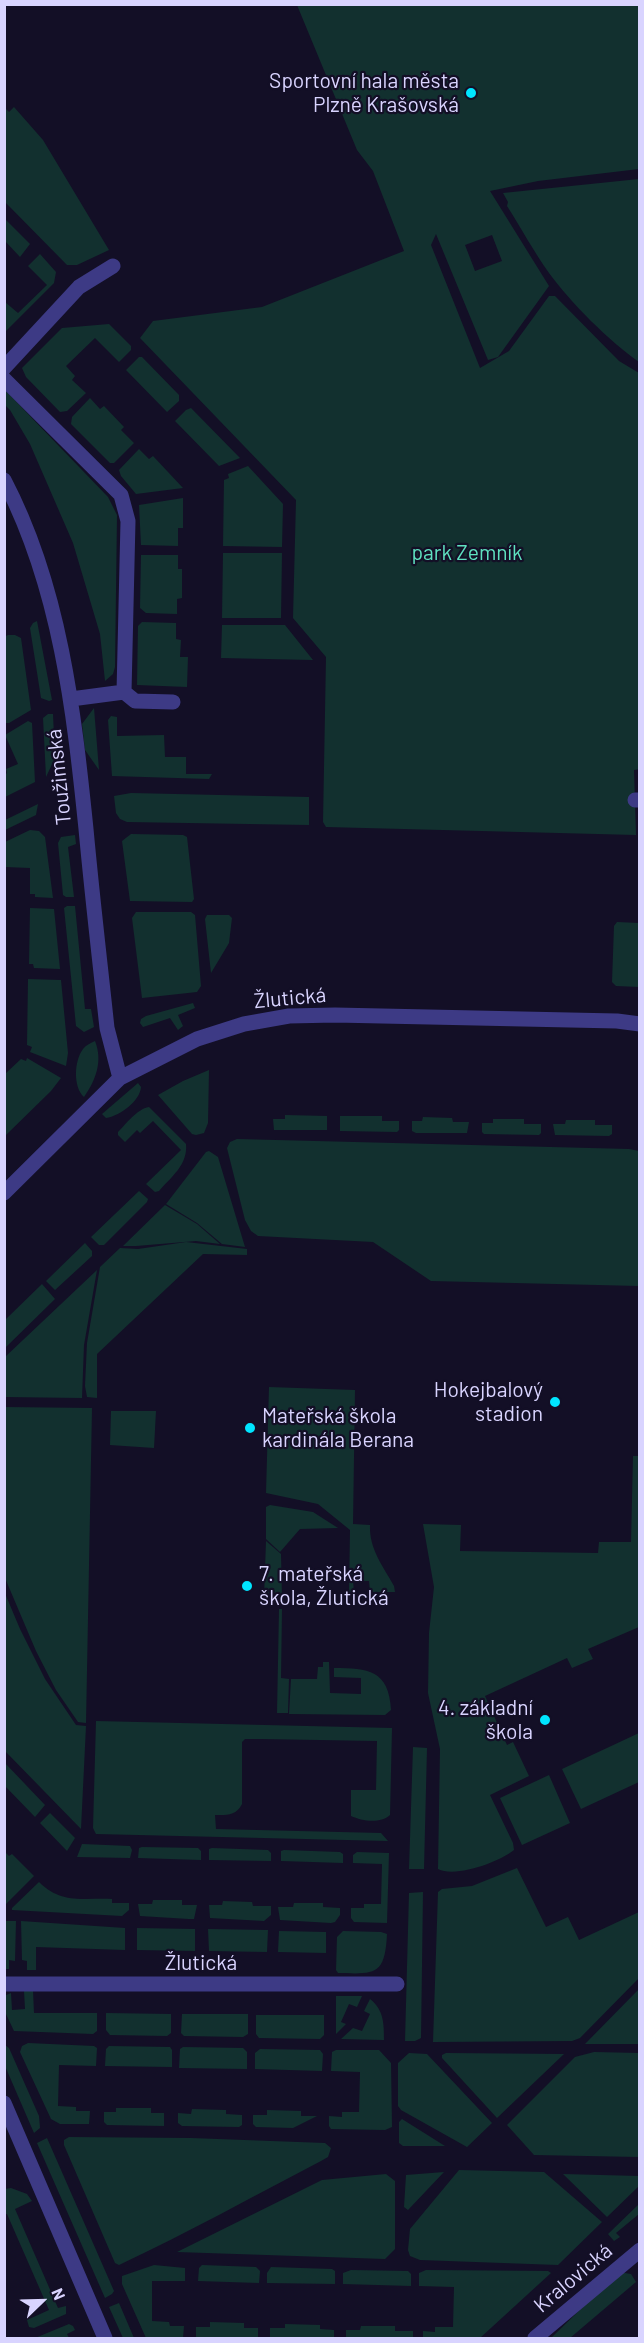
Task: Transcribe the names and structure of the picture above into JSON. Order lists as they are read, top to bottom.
{
  "streets": {
    "street": ["Toužimská", "Žlutická", "Kralovická"]
  },
  "crossings": [
    ["Toužimská", "Žlutická"]
  ],
  "parks": ["park Zemník"],
  "places": [
    "Sportovní hala města Plzně Krašovská",
    "Hokejbalový stadion",
    "Mateřská škola kardinála Berana",
    "7. mateřská škola, Žlutická",
    "4. základní škola"
  ],
  "north": "top right"
}
